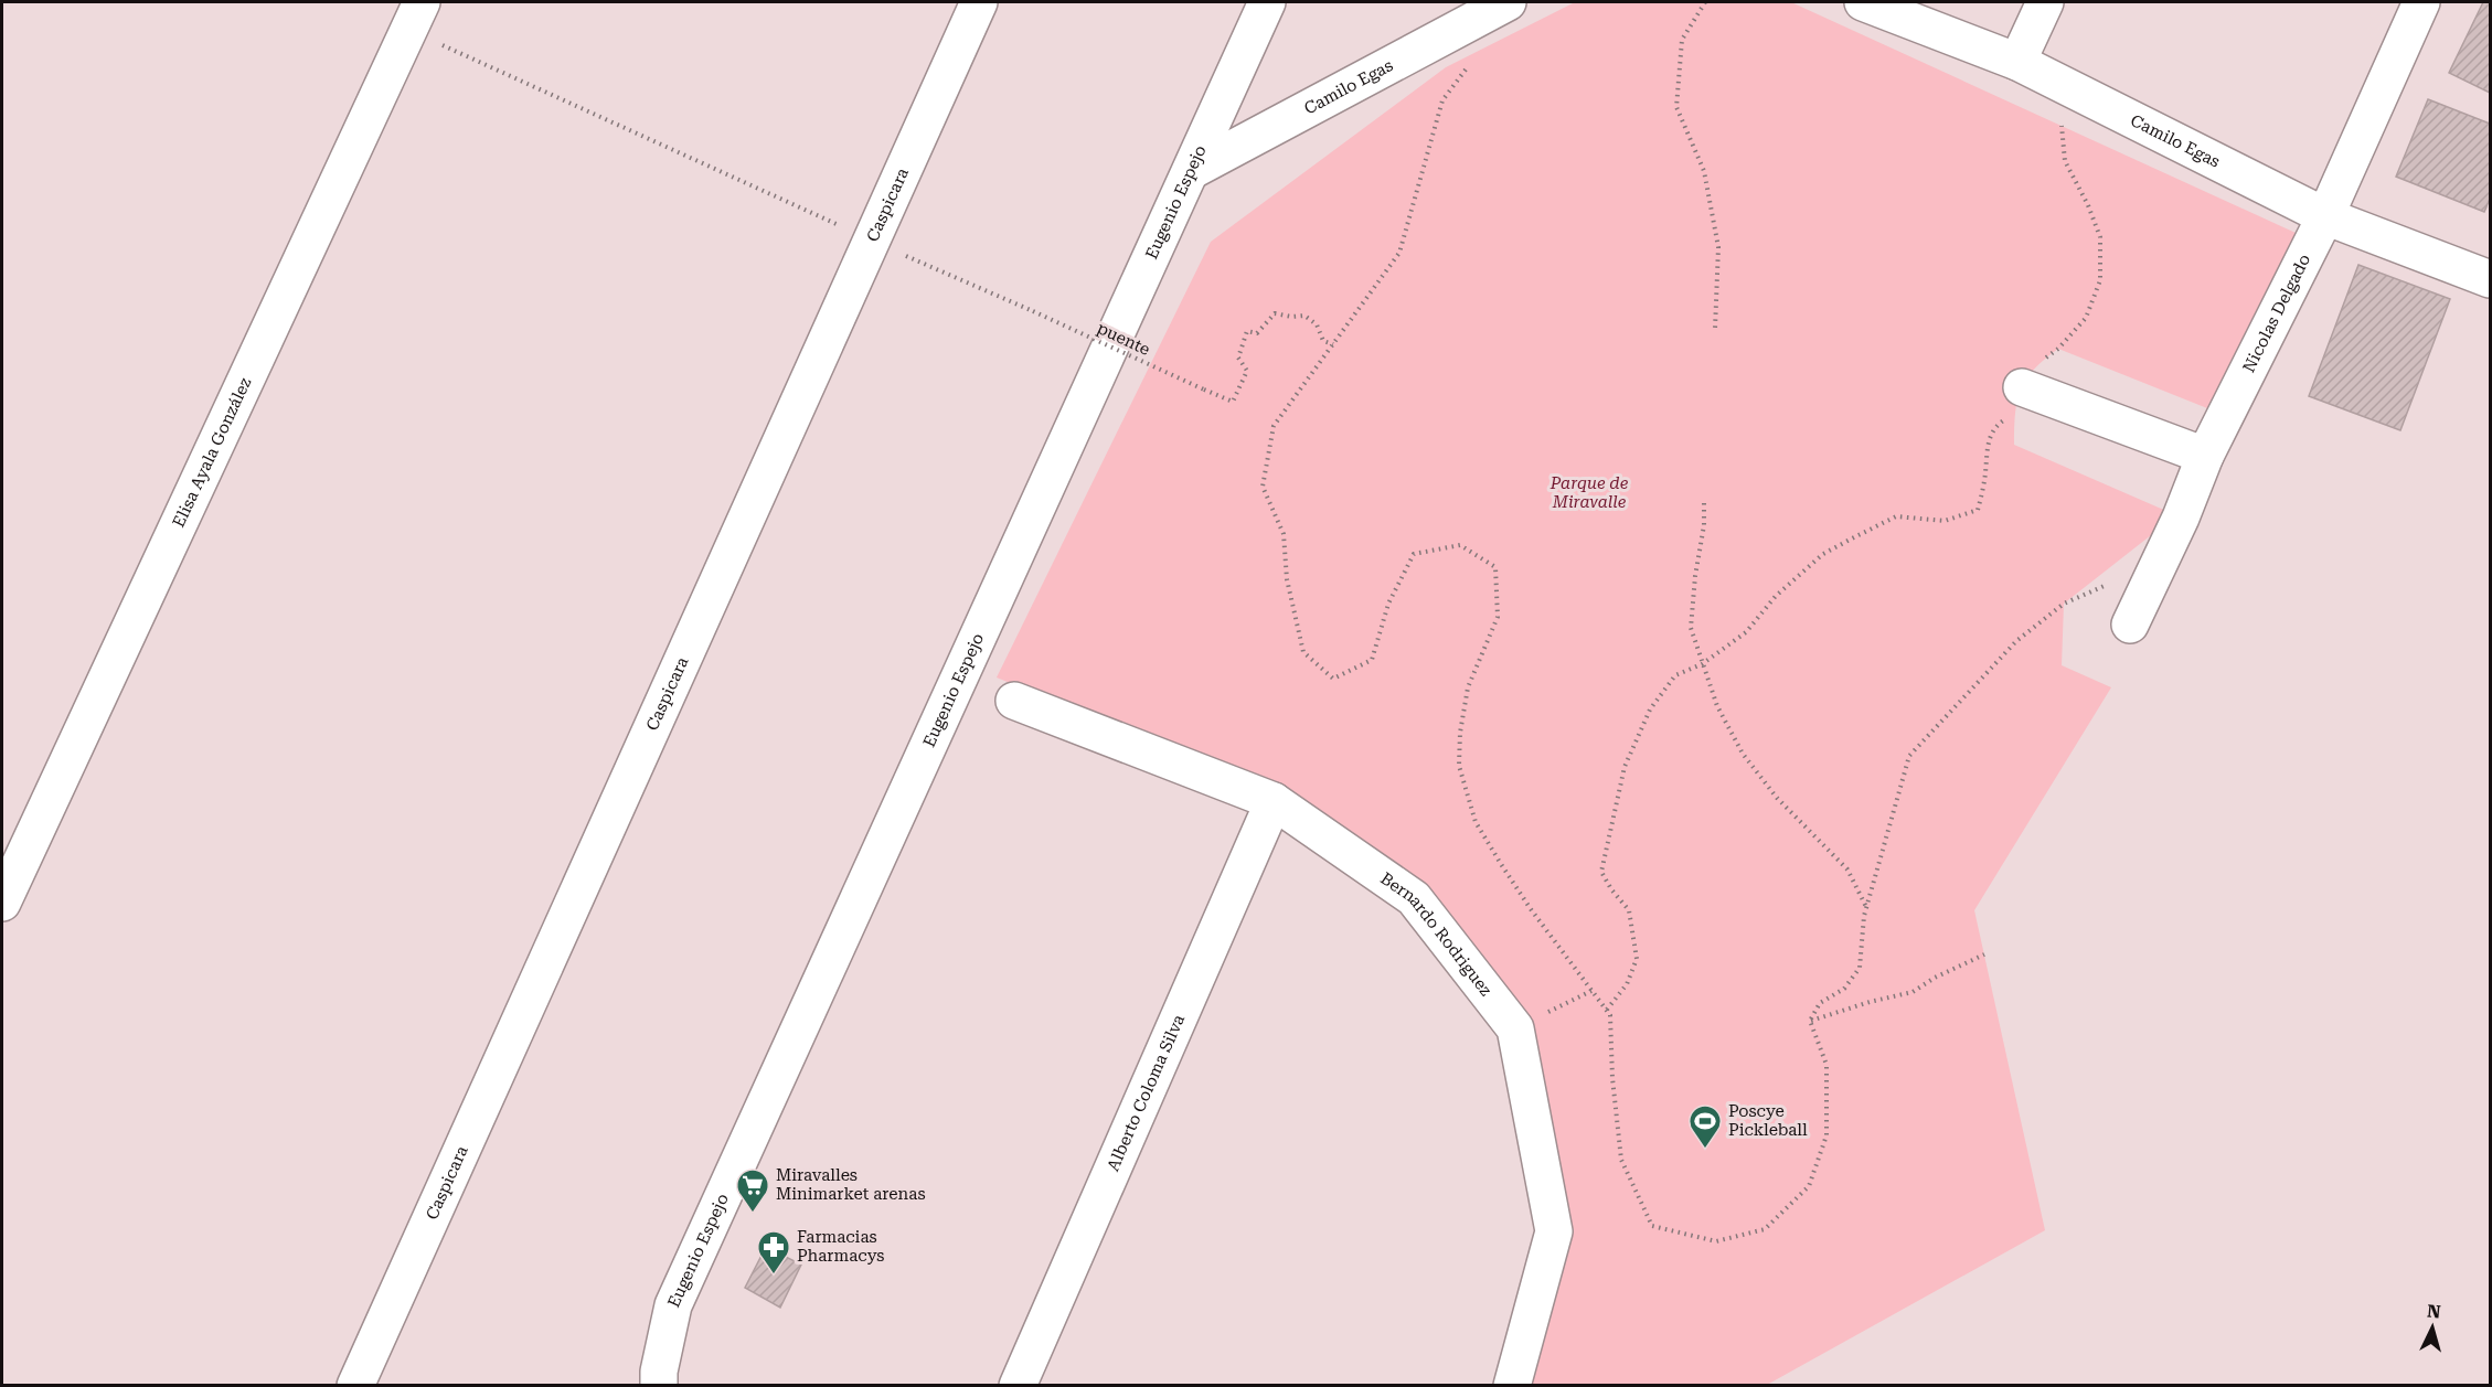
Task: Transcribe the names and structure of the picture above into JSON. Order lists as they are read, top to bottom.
{
  "streets": {
    "street": [
      "Camilo Egas",
      "Eugenio Espejo",
      "Caspicara",
      "Nicolas Delgado",
      "Elisa Ayala González",
      "Bernardo Rodriguez",
      "Alberto Coloma Silva"
    ],
    "path": ["puente"]
  },
  "crossings": [
    ["Camilo Egas", "Eugenio Espejo"],
    ["Camilo Egas", "Nicolas Delgado"],
    ["Caspicara", "puente"],
    ["puente", "Elisa Ayala González"],
    ["Bernardo Rodriguez", "Alberto Coloma Silva"]
  ],
  "parks": ["Parque de Miravalle"],
  "places": {
    "sports": ["Poscye Pickleball"],
    "supermarket": ["Miravalles Minimarket arenas"],
    "pharmacy": ["Farmacias Pharmacys"]
  },
  "north": "top"
}
